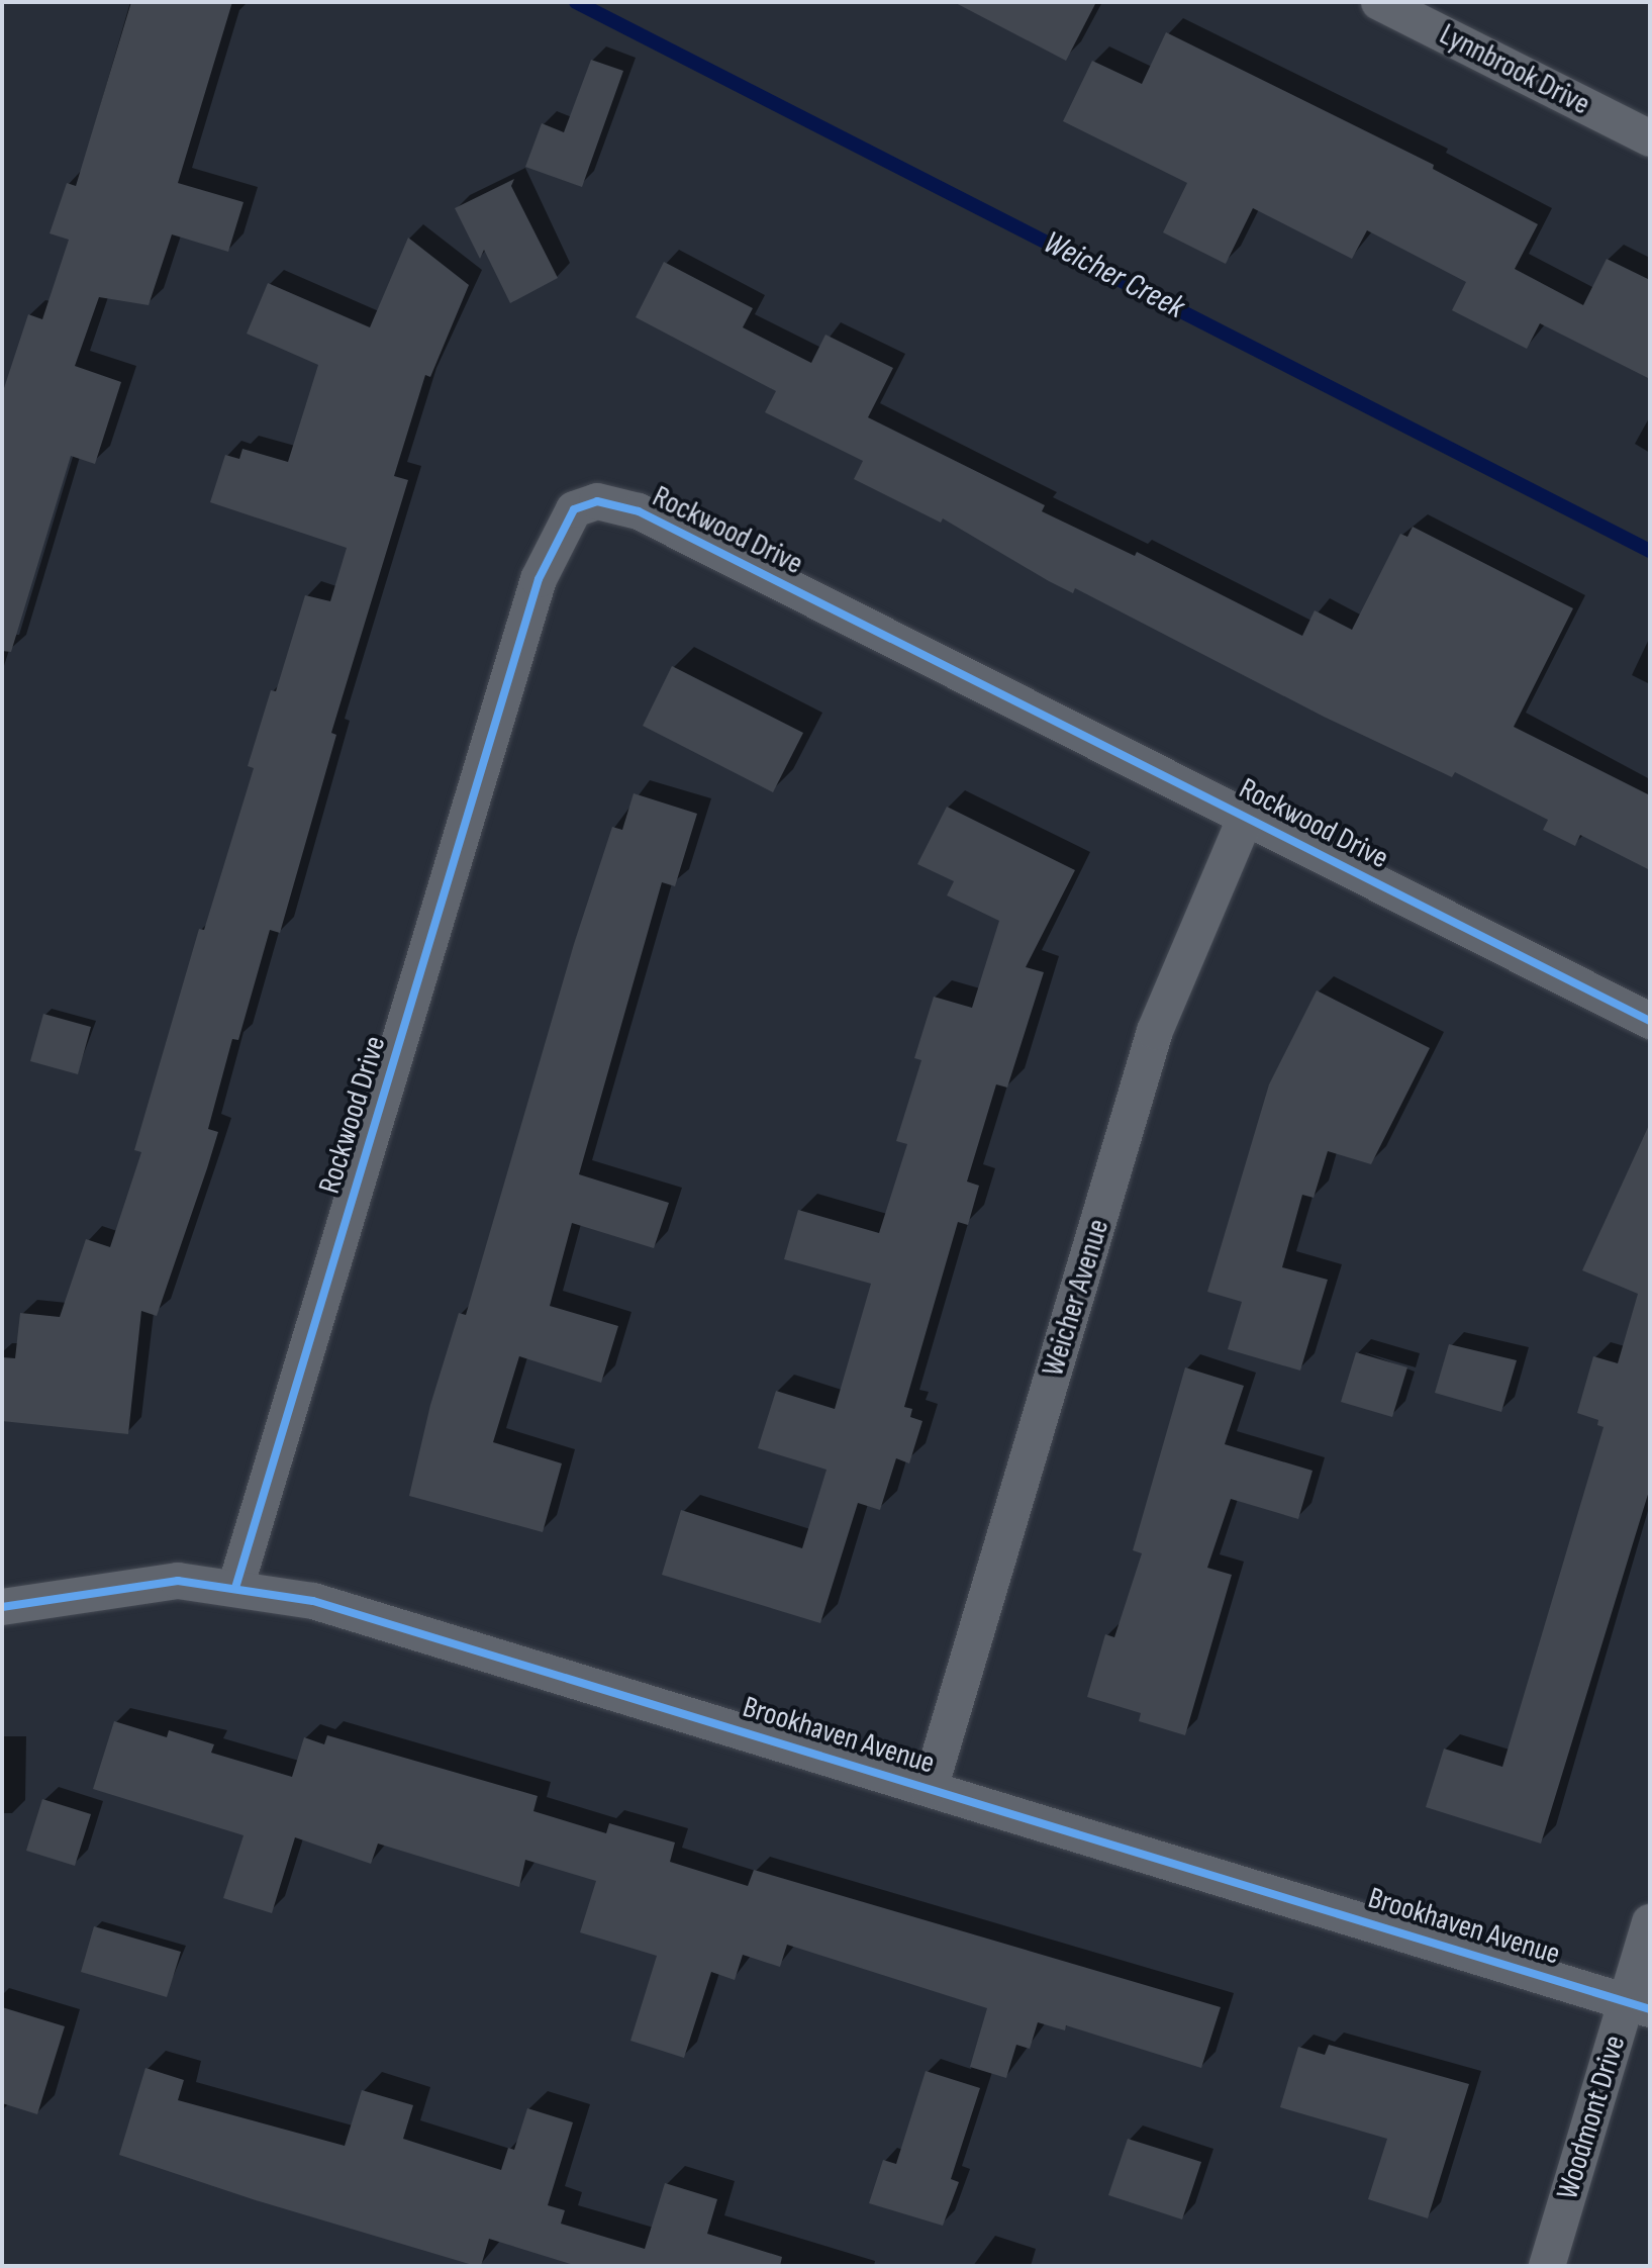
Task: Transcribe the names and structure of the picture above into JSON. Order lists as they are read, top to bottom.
{
  "streets": {
    "street": [
      "Lynnbrook Drive",
      "Rockwood Drive",
      "Weicher Avenue",
      "Brookhaven Avenue",
      "Woodmont Drive"
    ]
  },
  "crossings": [
    ["Rockwood Drive", "Weicher Avenue"],
    ["Rockwood Drive", "Brookhaven Avenue"],
    ["Weicher Avenue", "Brookhaven Avenue"],
    ["Brookhaven Avenue", "Woodmont Drive"]
  ],
  "water": ["Weicher Creek"]
}
